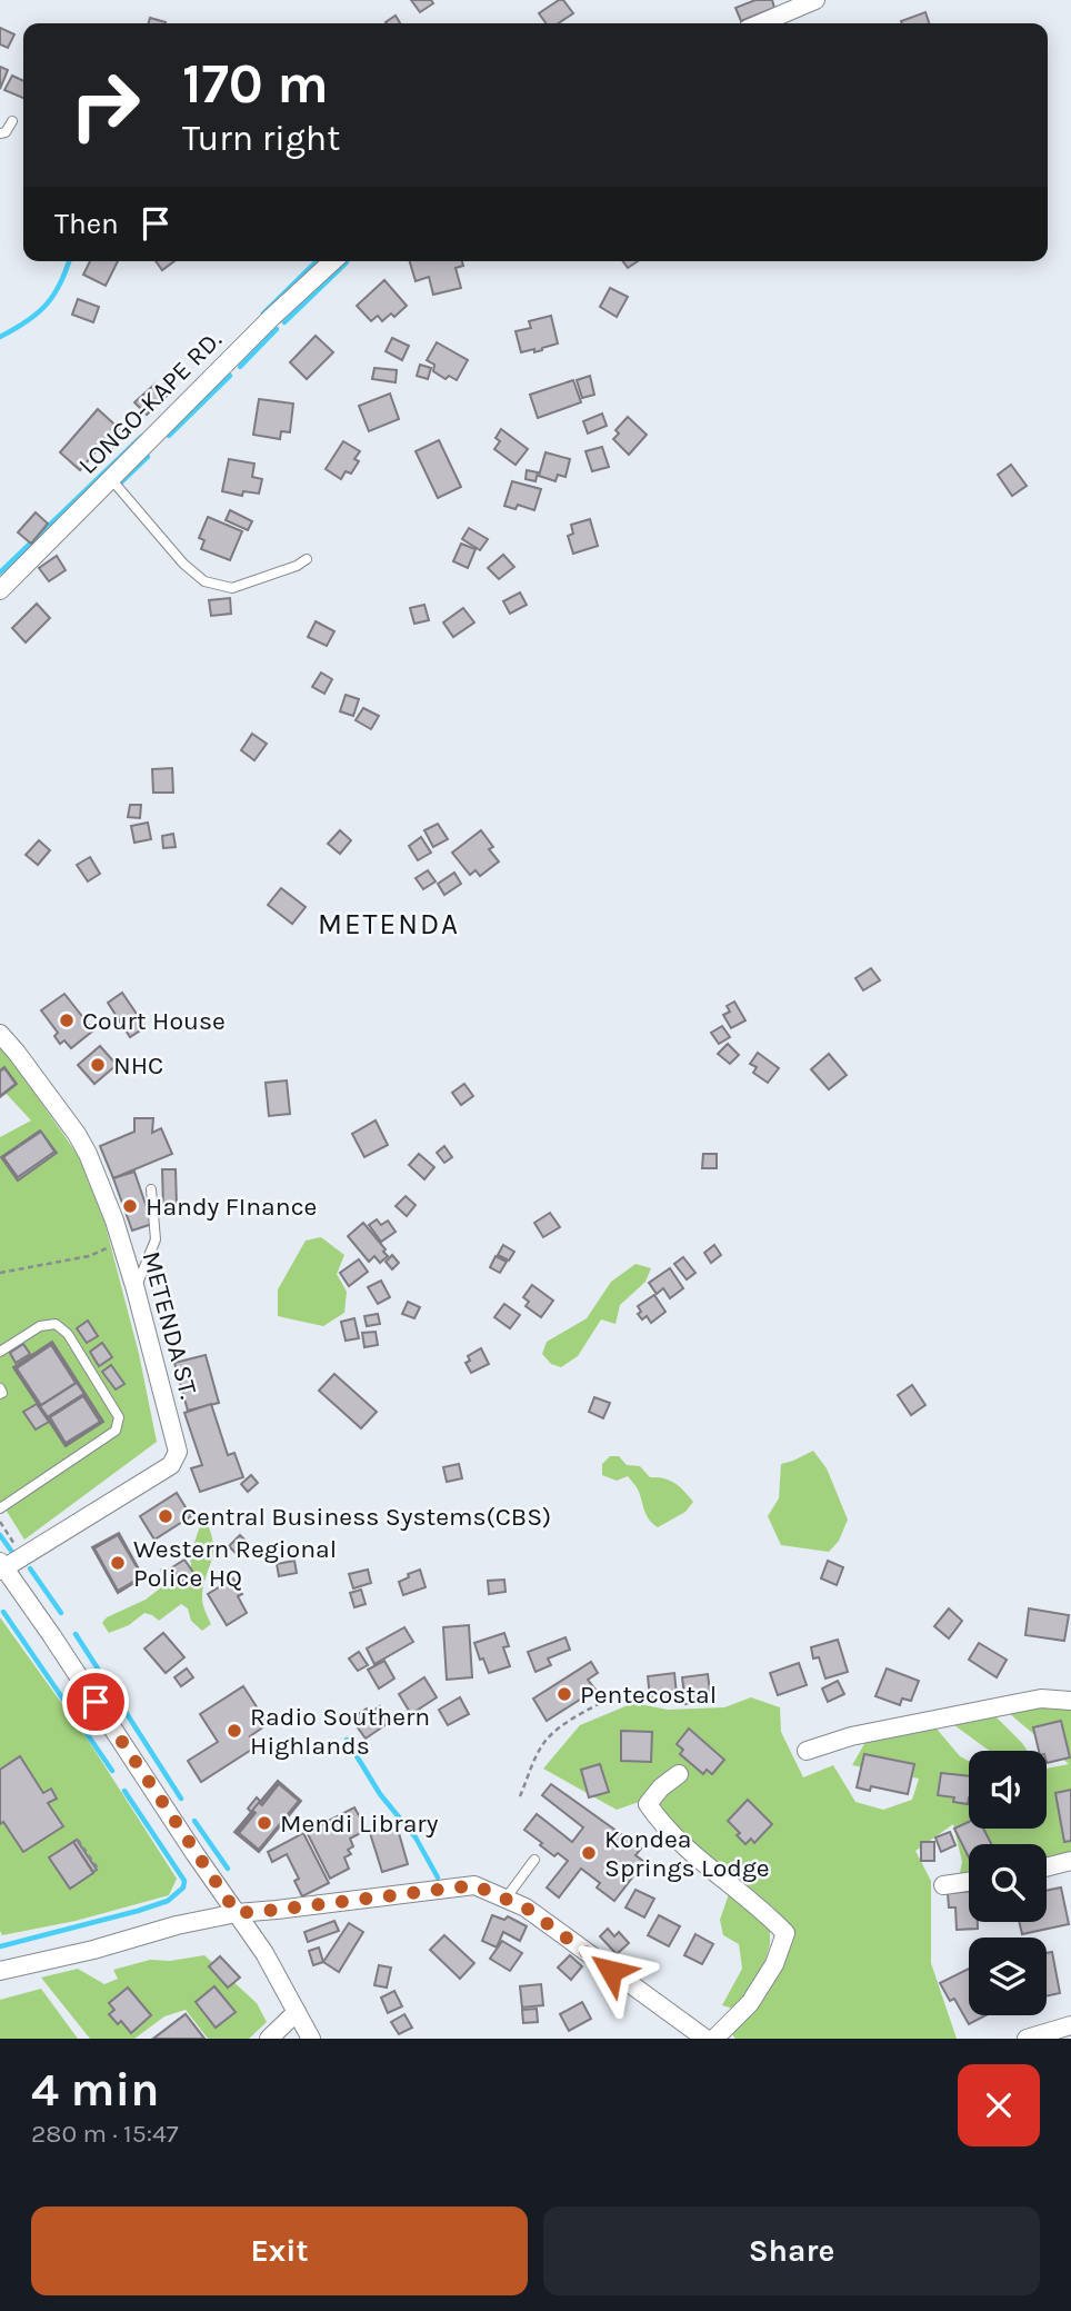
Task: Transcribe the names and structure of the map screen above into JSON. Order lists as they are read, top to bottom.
{
  "streets": {
    "street": ["LONGO-KAPE RD.", "METENDA ST."]
  },
  "districts": ["METENDA"],
  "places": [
    "Court House",
    "NHC",
    "Handy FInance",
    "Central Business Systems(CBS)",
    "Western Regional Police HQ",
    "Pentecostal",
    "Radio Southern Highlands",
    "Mendi Library",
    "Kondea Springs Lodge"
  ],
  "page": {
    "turn": ["170 m", "Turn right"],
    "then": "Then",
    "heading": ["4 min", "280 m · 15:47"],
    "buttons": ["Exit", "Share"]
  }
}
